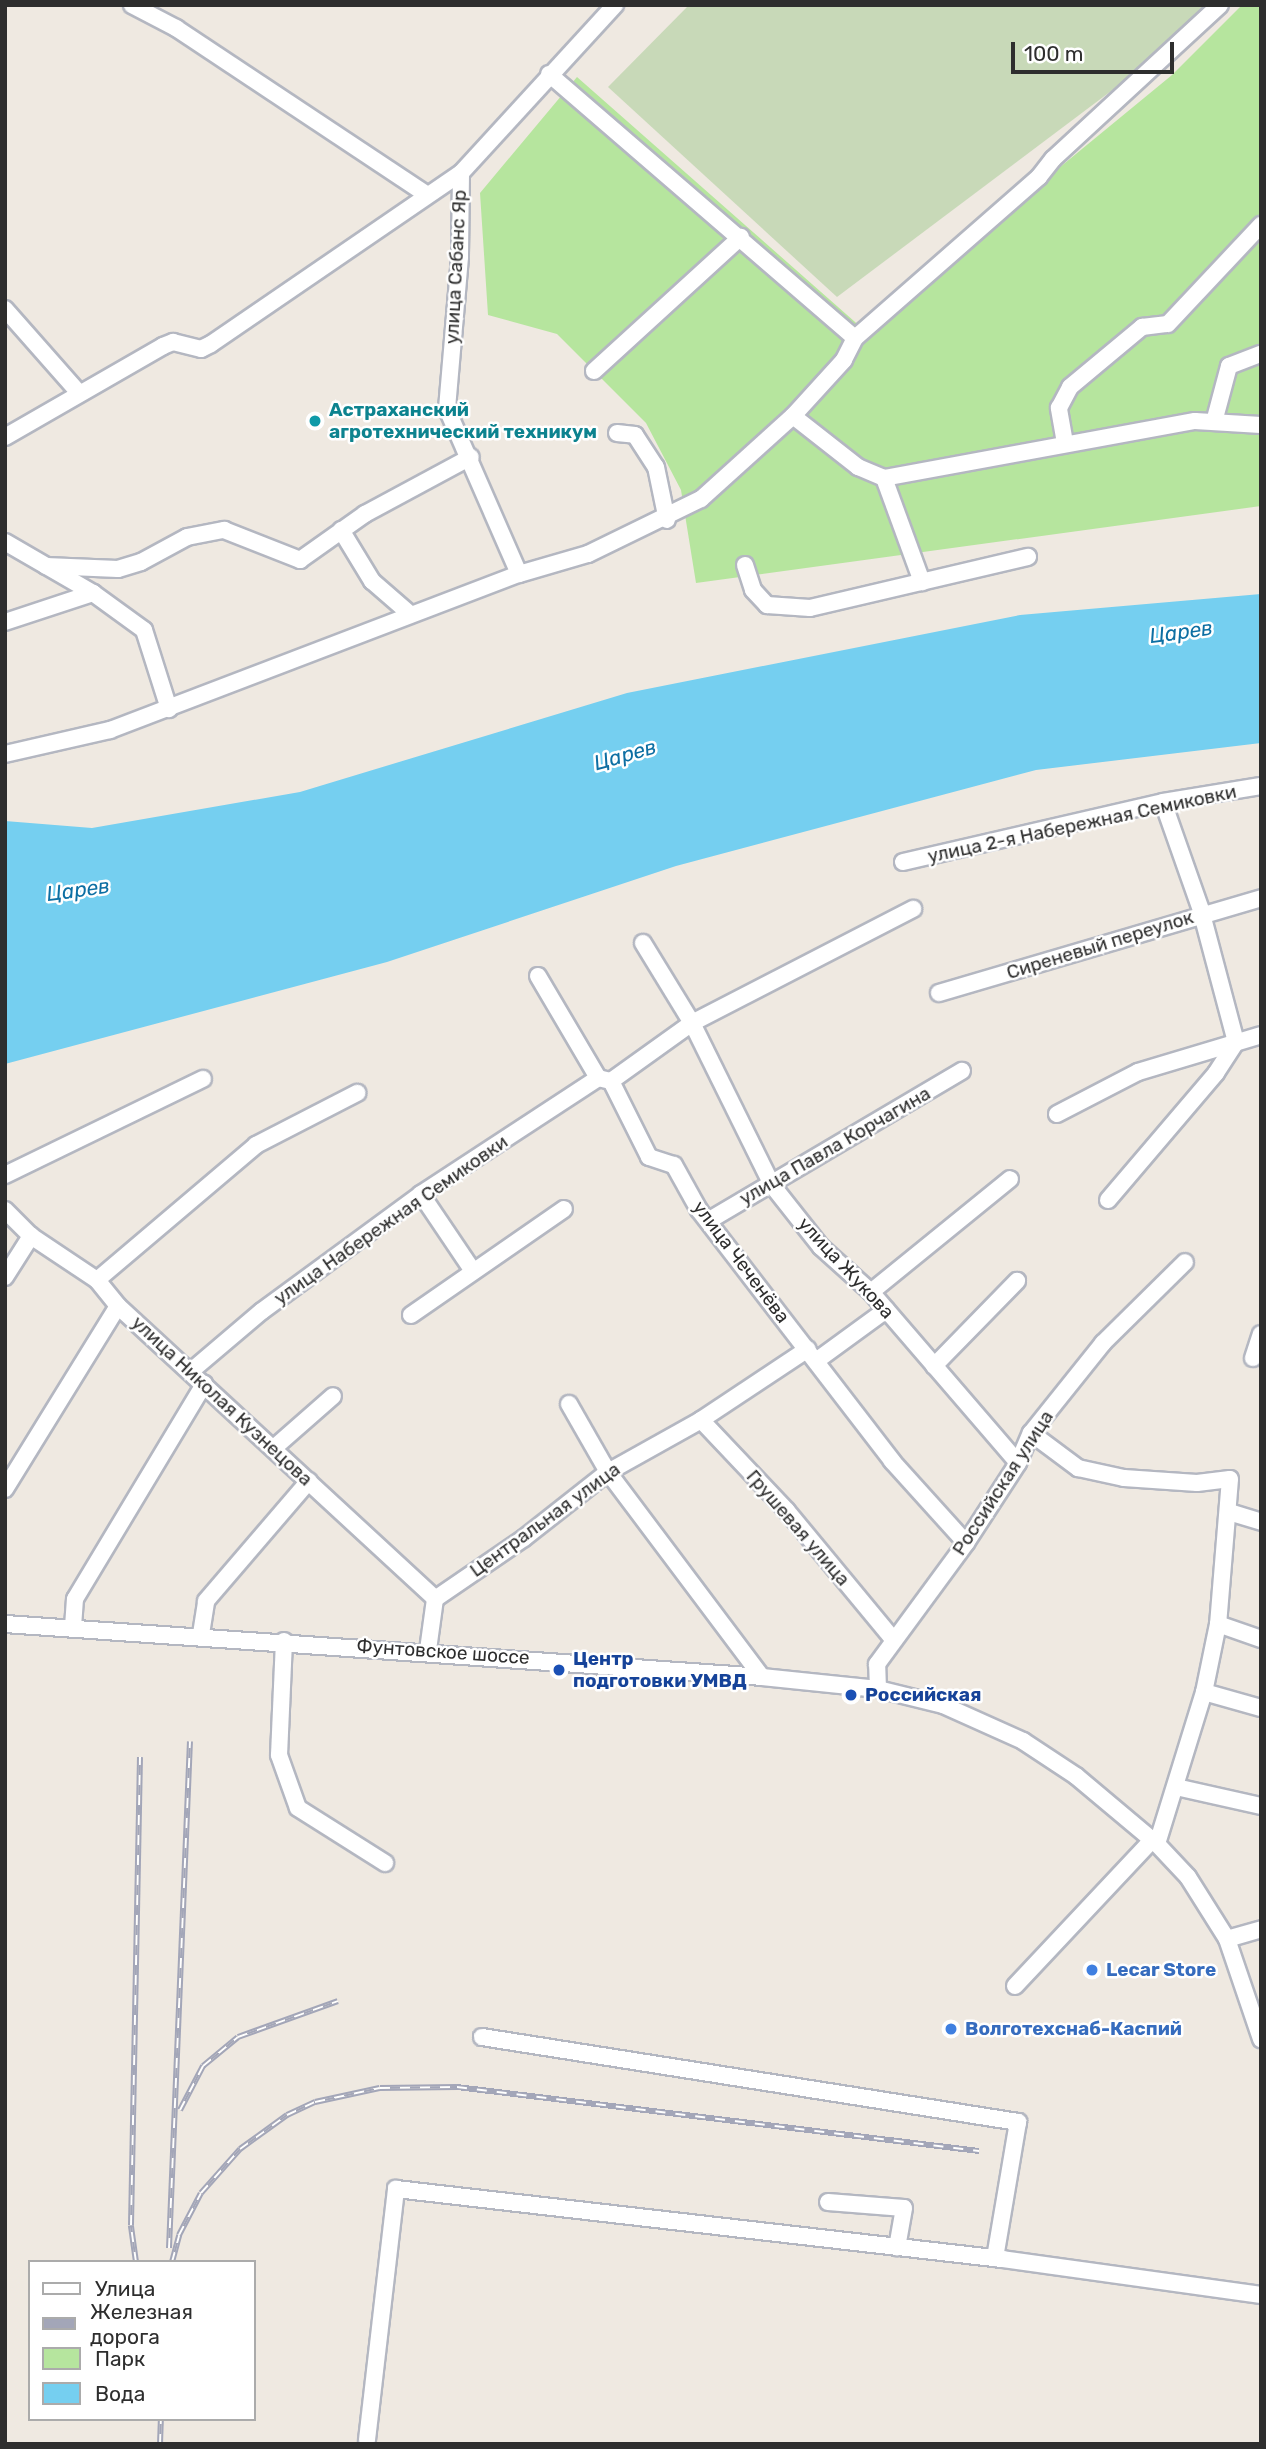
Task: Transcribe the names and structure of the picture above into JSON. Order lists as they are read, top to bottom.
{
  "streets": {
    "street": [
      "улица Сабанс Яр",
      "улица 2-я Набережная Семиковки",
      "Сиреневый переулок",
      "улица Павла Корчагина",
      "улица Набережная Семиковки",
      "улица Чеченёва",
      "улица Жукова",
      "улица Николая Кузнецова",
      "Российская улица",
      "Центральная улица",
      "Грушевая улица",
      "Фунтовское шоссе"
    ]
  },
  "crossings": [
    ["улица Павла Корчагина", "улица Чеченёва"],
    ["улица Павла Корчагина", "улица Жукова"],
    ["улица Набережная Семиковки", "улица Чеченёва"],
    ["улица Набережная Семиковки", "улица Жукова"],
    ["улица Набережная Семиковки", "улица Николая Кузнецова"],
    ["улица Чеченёва", "Российская улица"],
    ["улица Чеченёва", "Центральная улица"],
    ["улица Жукова", "Российская улица"],
    ["улица Жукова", "Центральная улица"],
    ["улица Николая Кузнецова", "Центральная улица"],
    ["Российская улица", "Грушевая улица"],
    ["Российская улица", "Фунтовское шоссе"],
    ["Центральная улица", "Грушевая улица"]
  ],
  "water": ["Царев"],
  "places": [
    "Астраханский агротехнический техникум",
    "Центр подготовки УМВД",
    "Российская",
    "Lecar Store",
    "Волготехснаб-Каспий"
  ],
  "legend": [
    "Улица",
    "Железная дорога",
    "Парк",
    "Вода"
  ],
  "scale_bar": "100 m"
}
